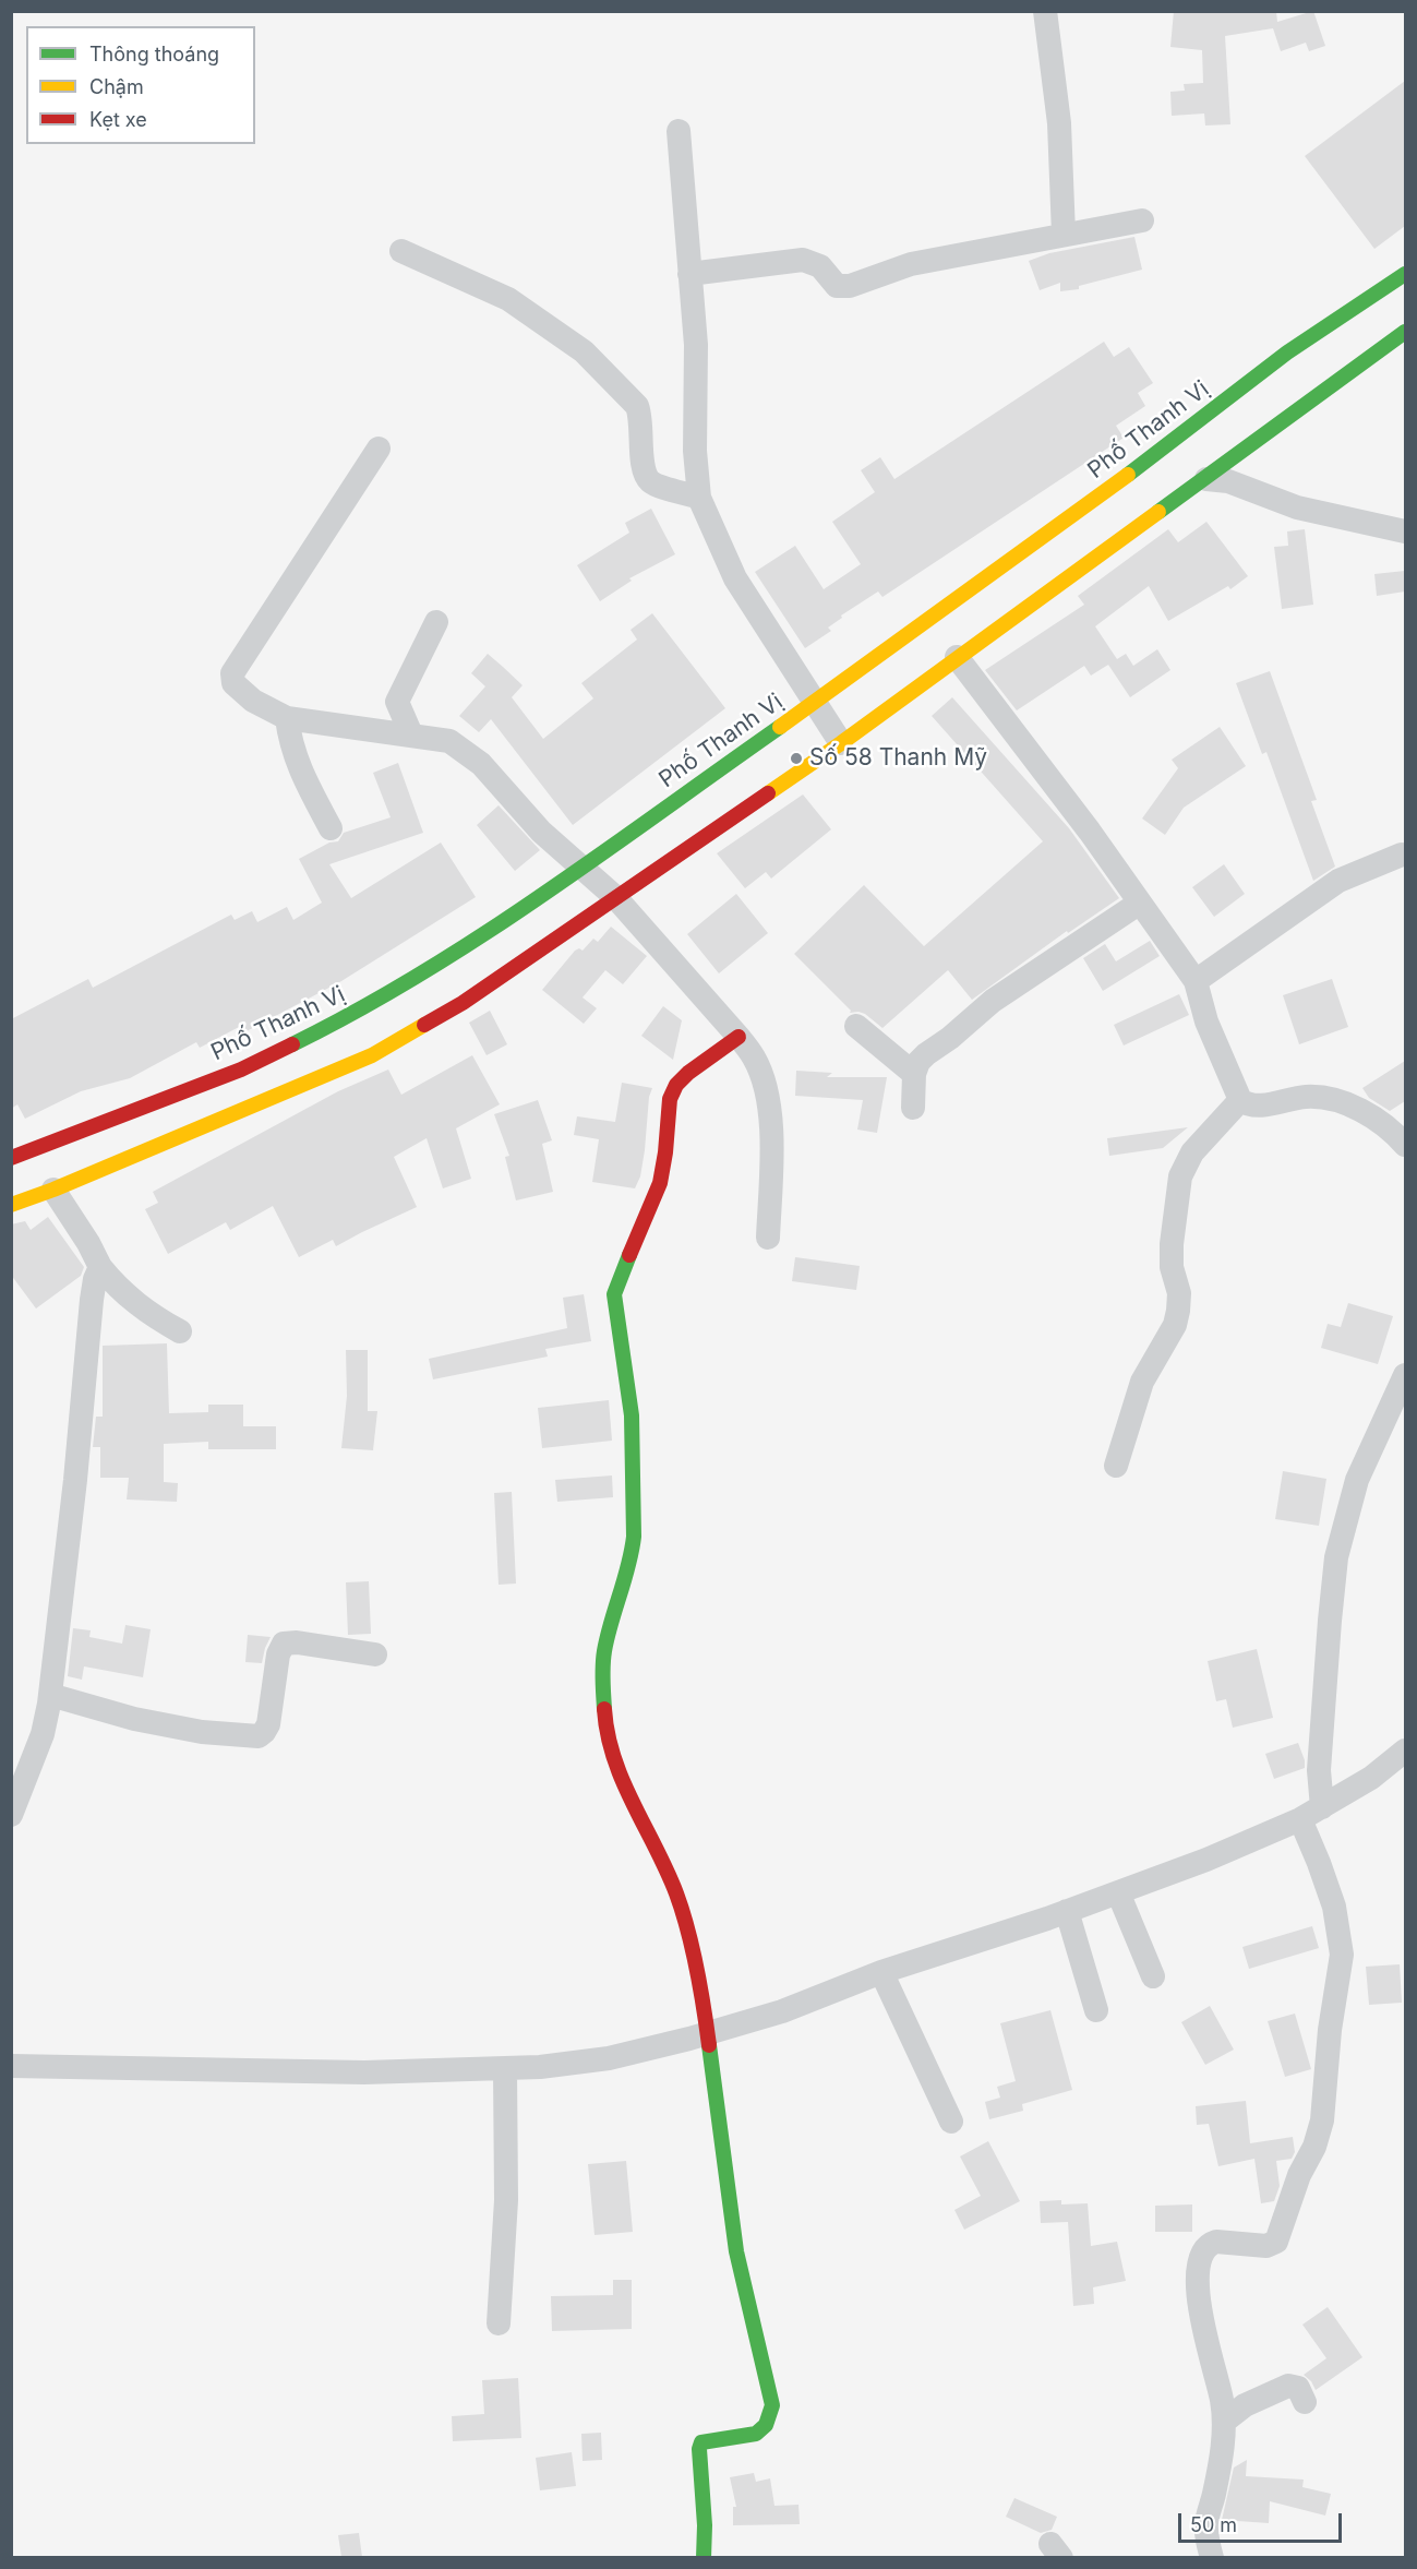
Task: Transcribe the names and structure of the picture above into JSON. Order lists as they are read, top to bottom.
{
  "streets": {
    "main road": ["Phố Thanh Vị"]
  },
  "places": ["Số 58 Thanh Mỹ"],
  "legend": ["Thông thoáng", "Chậm", "Kẹt xe"],
  "scale_bar": "50 m"
}
